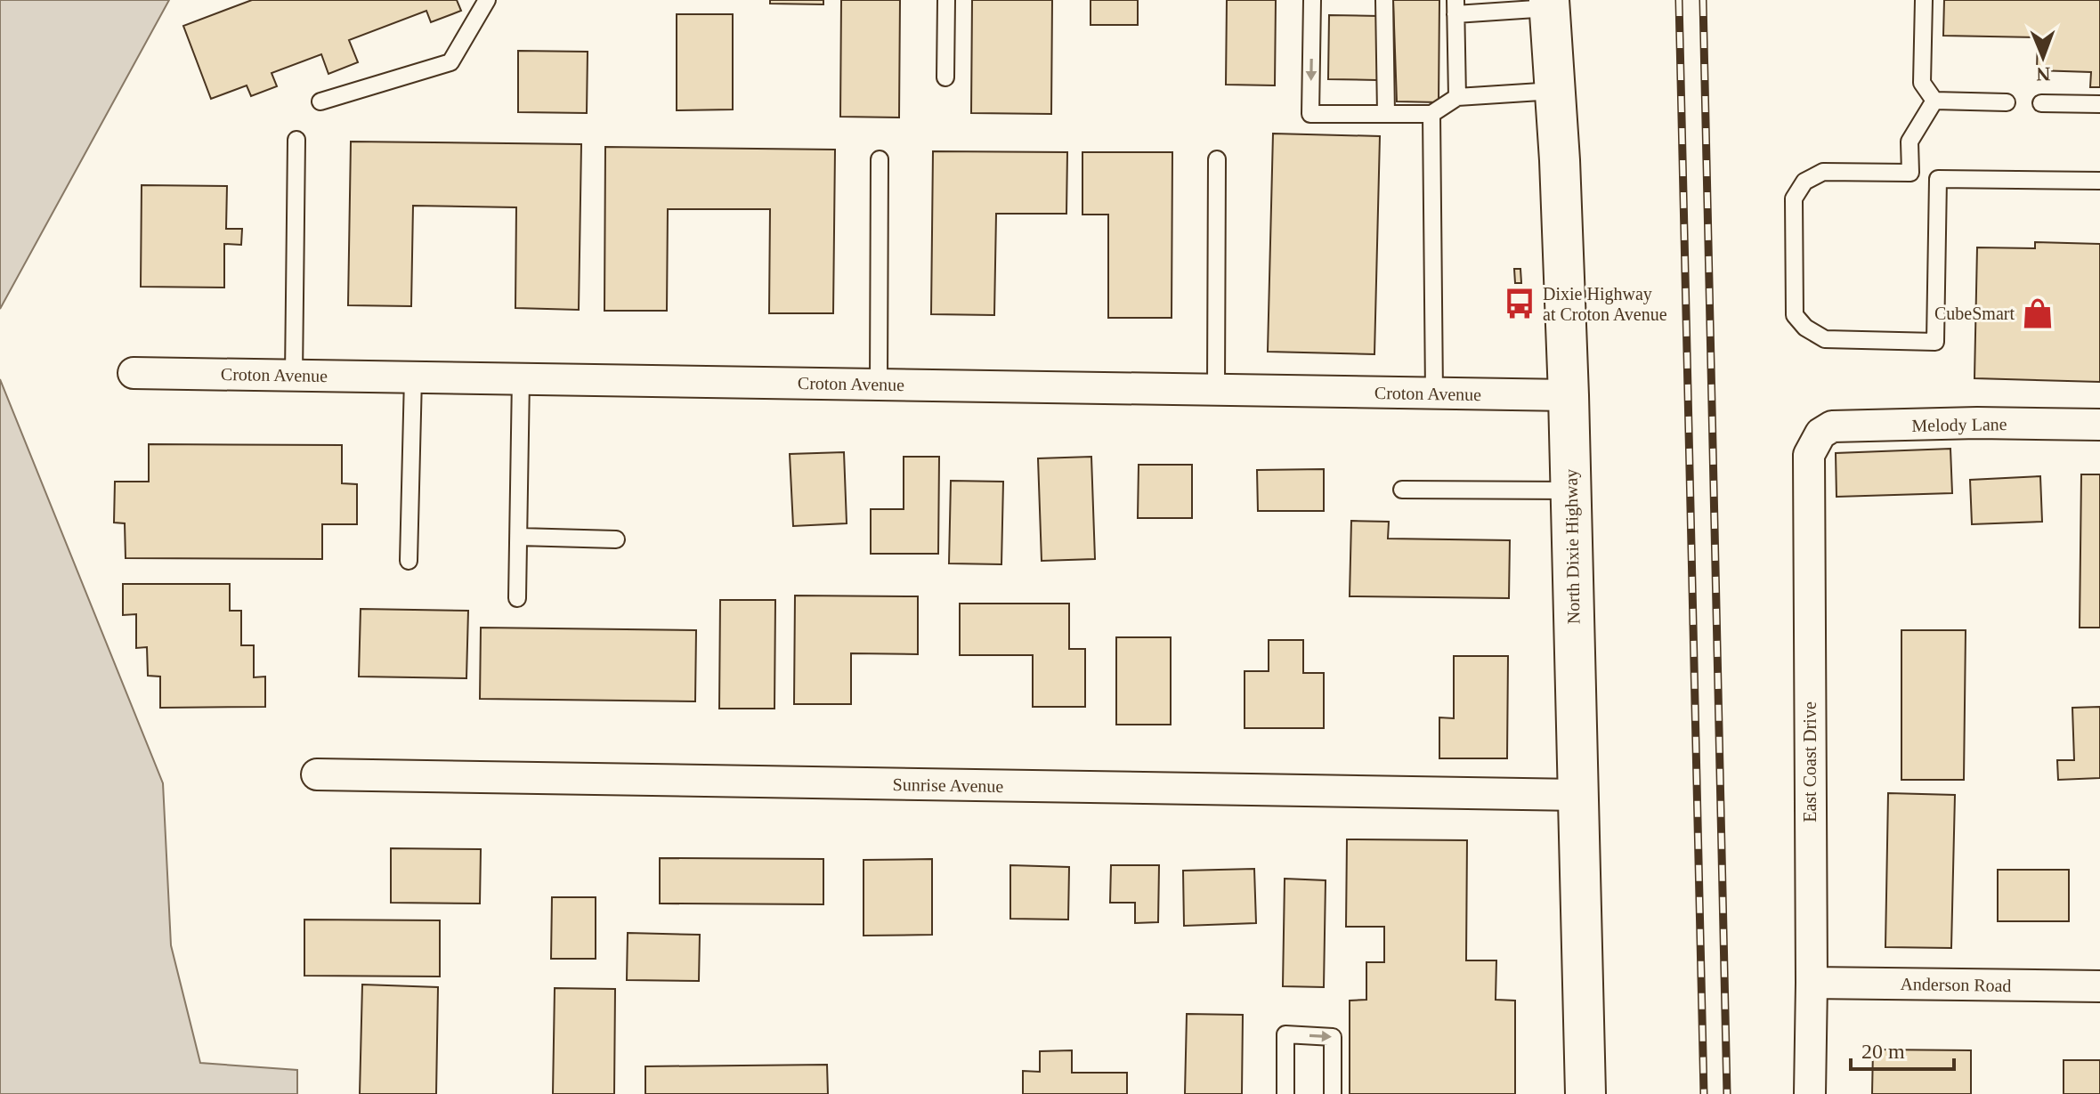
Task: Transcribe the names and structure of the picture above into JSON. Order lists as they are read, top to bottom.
{
  "streets": {
    "main road": ["North Dixie Highway"],
    "street": [
      "Croton Avenue",
      "Melody Lane",
      "East Coast Drive",
      "Sunrise Avenue",
      "Anderson Road"
    ]
  },
  "crossings": [
    ["Croton Avenue", "North Dixie Highway"],
    ["Melody Lane", "East Coast Drive"],
    ["North Dixie Highway", "Sunrise Avenue"],
    ["East Coast Drive", "Anderson Road"]
  ],
  "places": {
    "bus stop": ["Dixie Highway at Croton Avenue"],
    "shop": ["CubeSmart"]
  },
  "scale_bar": "20 m",
  "north": "bottom"
}
